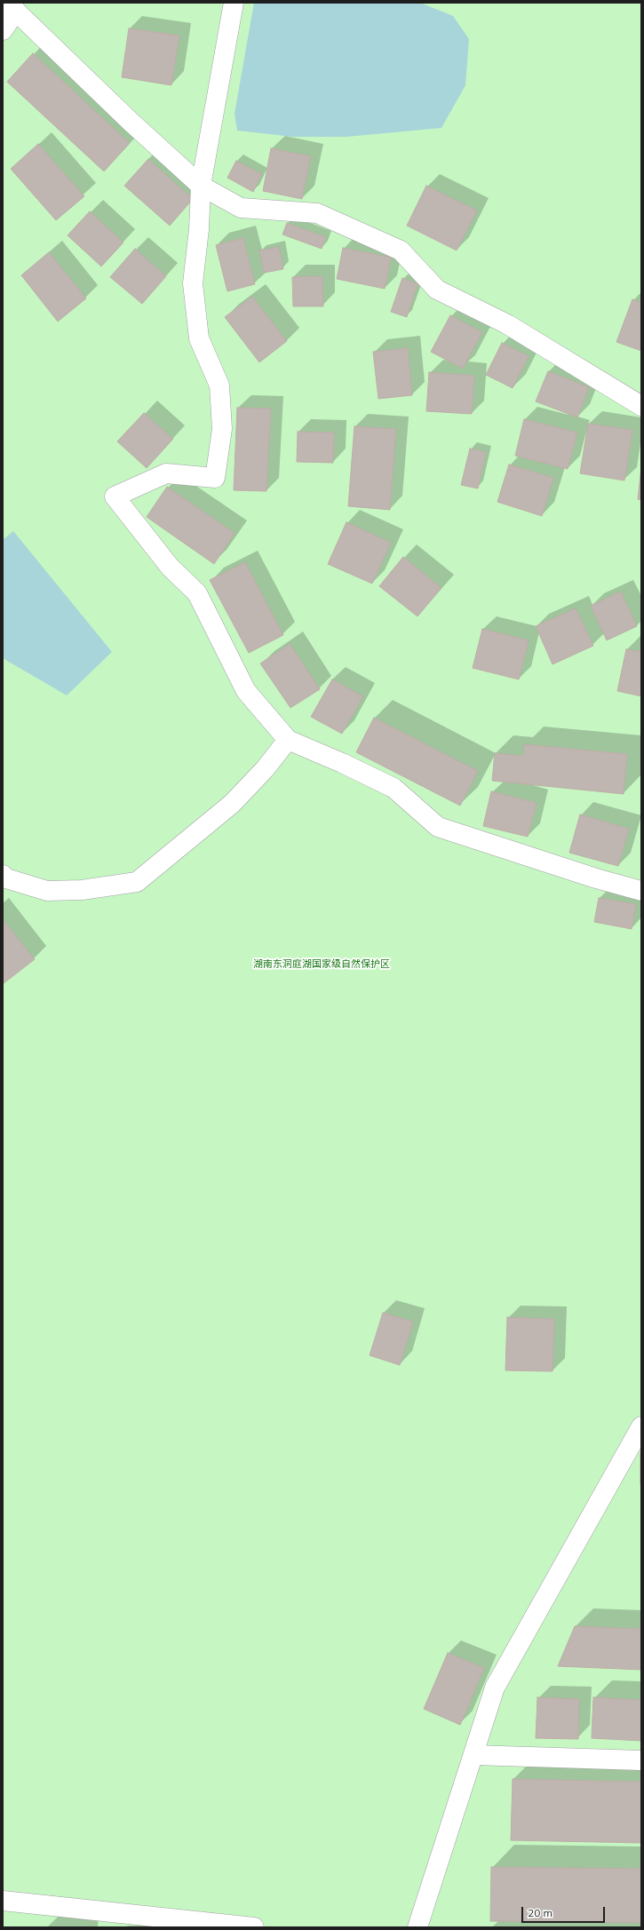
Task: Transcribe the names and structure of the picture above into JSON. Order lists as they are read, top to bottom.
{
  "parks": ["湖南东洞庭湖国家级自然保护区"],
  "scale_bar": "20 m"
}
